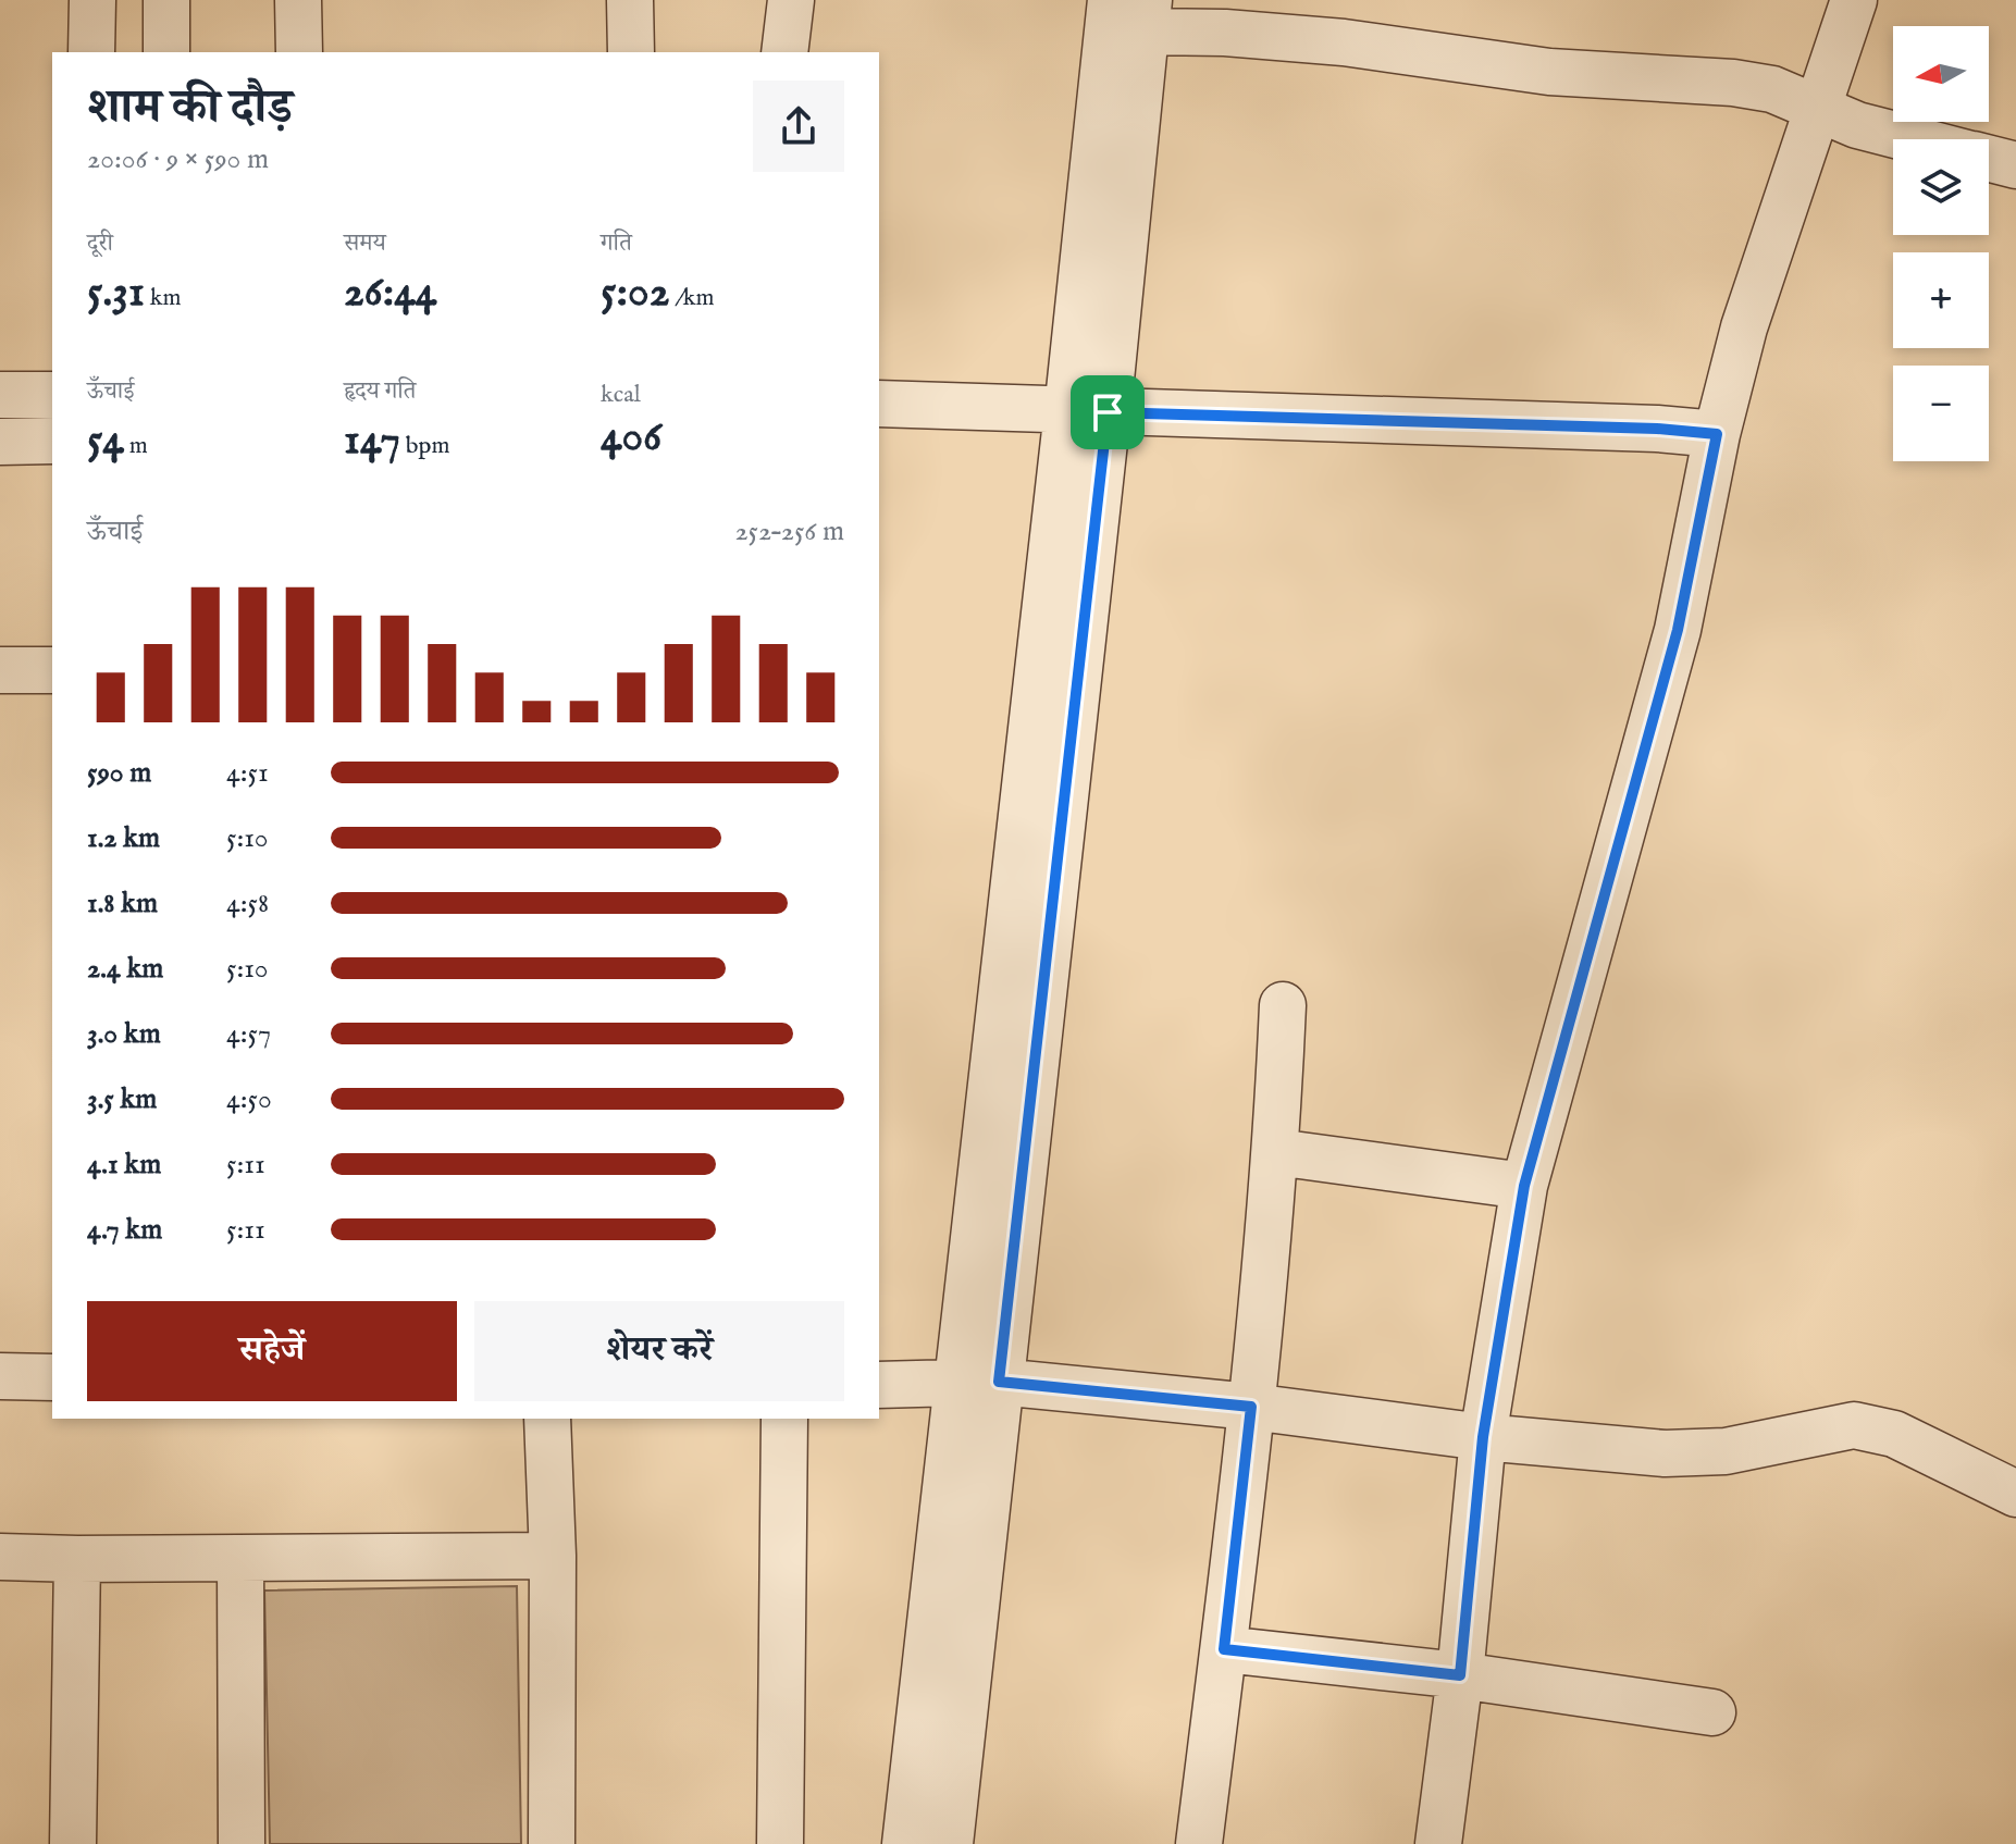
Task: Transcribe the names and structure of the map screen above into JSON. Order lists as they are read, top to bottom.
{
  "north": "left",
  "page": {
    "map_buttons": ["+", "−"],
    "heading": ["शाम की दौड़", "20:06 · 9 × 590 m"],
    "stats": [
      ["दूरी", "5.31 km"],
      ["समय", "26:44"],
      ["गति", "5:02 /km"],
      ["ऊँचाई", "54 m"],
      ["हृदय गति", "147 bpm"],
      ["kcal", "406"]
    ],
    "chart": ["ऊँचाई", "252–256 m"],
    "list": [
      {
        "name": "590 m",
        "note": "4:51"
      },
      {
        "name": "1.2 km",
        "note": "5:10"
      },
      {
        "name": "1.8 km",
        "note": "4:58"
      },
      {
        "name": "2.4 km",
        "note": "5:10"
      },
      {
        "name": "3.0 km",
        "note": "4:57"
      },
      {
        "name": "3.5 km",
        "note": "4:50"
      },
      {
        "name": "4.1 km",
        "note": "5:11"
      },
      {
        "name": "4.7 km",
        "note": "5:11"
      }
    ],
    "buttons": ["सहेजें", "शेयर करें"]
  }
}
